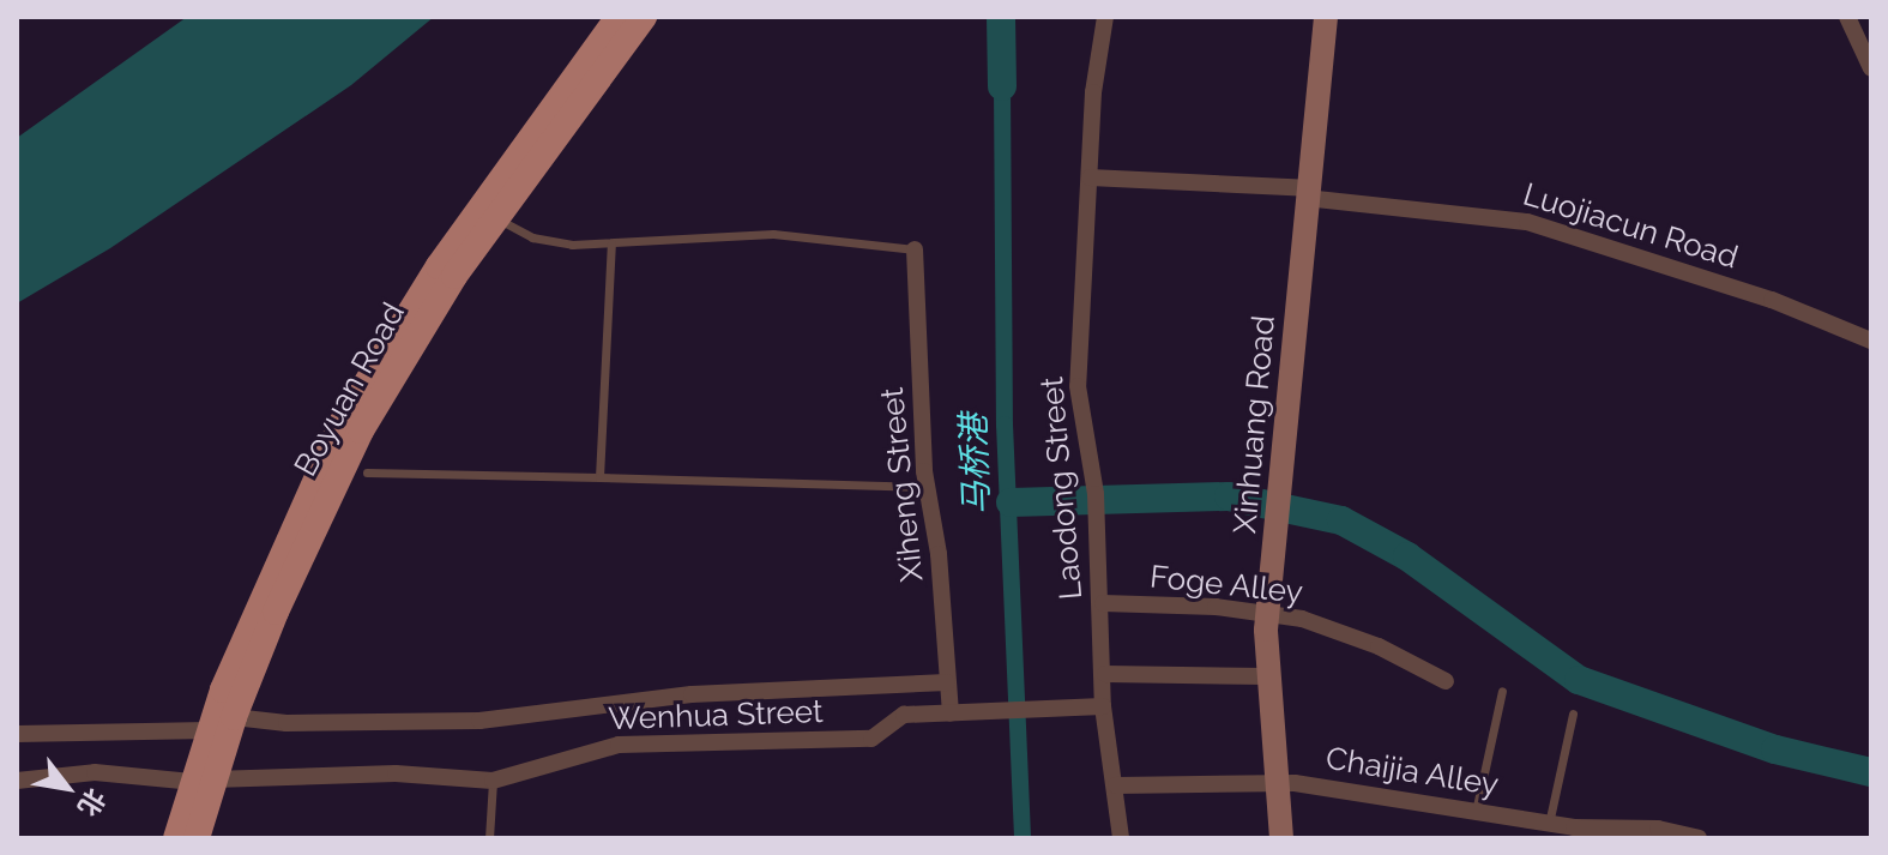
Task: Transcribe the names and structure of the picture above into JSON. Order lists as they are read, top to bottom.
{
  "streets": {
    "main road": ["Boyuan Road"],
    "street": [
      "Luojiacun Road",
      "Xinhuang Road",
      "Xiheng Street",
      "Laodong Street",
      "Foge Alley",
      "Wenhua Street",
      "Chaijia Alley"
    ]
  },
  "crossings": [
    ["Luojiacun Road", "Xinhuang Road"],
    ["Luojiacun Road", "Laodong Street"],
    ["Boyuan Road", "Wenhua Street"],
    ["Xinhuang Road", "Foge Alley"],
    ["Xinhuang Road", "Chaijia Alley"],
    ["Xiheng Street", "Wenhua Street"],
    ["Laodong Street", "Foge Alley"],
    ["Laodong Street", "Wenhua Street"],
    ["Laodong Street", "Chaijia Alley"]
  ],
  "water": ["马桥港"],
  "north": "bottom right"
}
